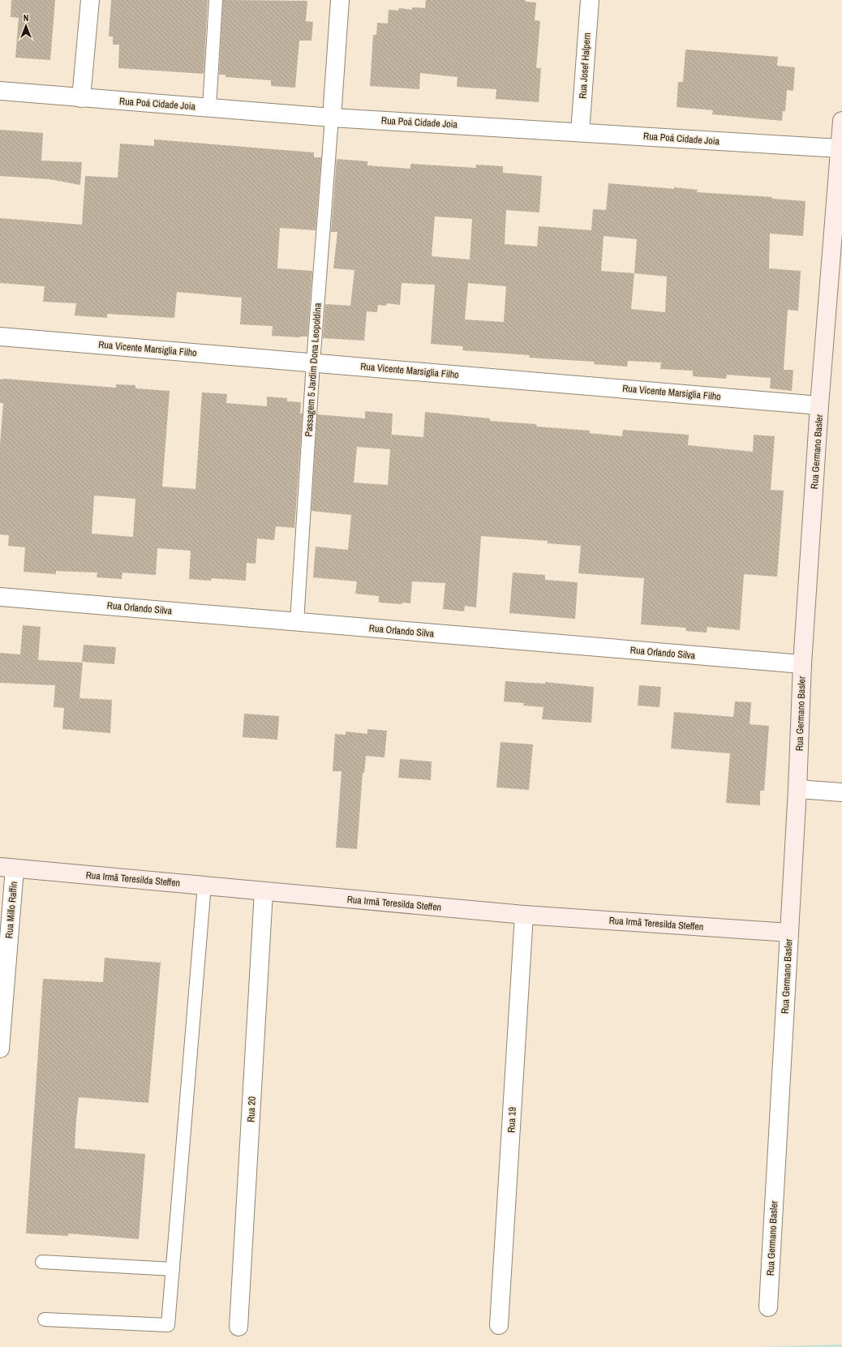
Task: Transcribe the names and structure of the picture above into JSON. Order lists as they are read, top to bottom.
{
  "streets": {
    "street": [
      "Rua Josef Halpern",
      "Rua Poá Cidade Joia",
      "Rua Vicente Marsiglia Filho",
      "Rua Germano Basler",
      "Rua Orlando Silva",
      "Rua Irmã Teresilda Steffen",
      "Rua Millo Raffin",
      "Rua 20",
      "Rua 19"
    ],
    "lane": ["Passagem 5 Jardim Dona Leopoldina"]
  },
  "crossings": [
    ["Rua Josef Halpern", "Rua Poá Cidade Joia"],
    ["Rua Poá Cidade Joia", "Passagem 5 Jardim Dona Leopoldina"],
    ["Rua Poá Cidade Joia", "Rua Germano Basler"],
    ["Rua Vicente Marsiglia Filho", "Passagem 5 Jardim Dona Leopoldina"],
    ["Rua Vicente Marsiglia Filho", "Rua Germano Basler"],
    ["Passagem 5 Jardim Dona Leopoldina", "Rua Orlando Silva"],
    ["Rua Germano Basler", "Rua Orlando Silva"],
    ["Rua Germano Basler", "Rua Irmã Teresilda Steffen"],
    ["Rua Irmã Teresilda Steffen", "Rua Millo Raffin"],
    ["Rua Irmã Teresilda Steffen", "Rua 20"],
    ["Rua Irmã Teresilda Steffen", "Rua 19"]
  ],
  "north": "top"
}
